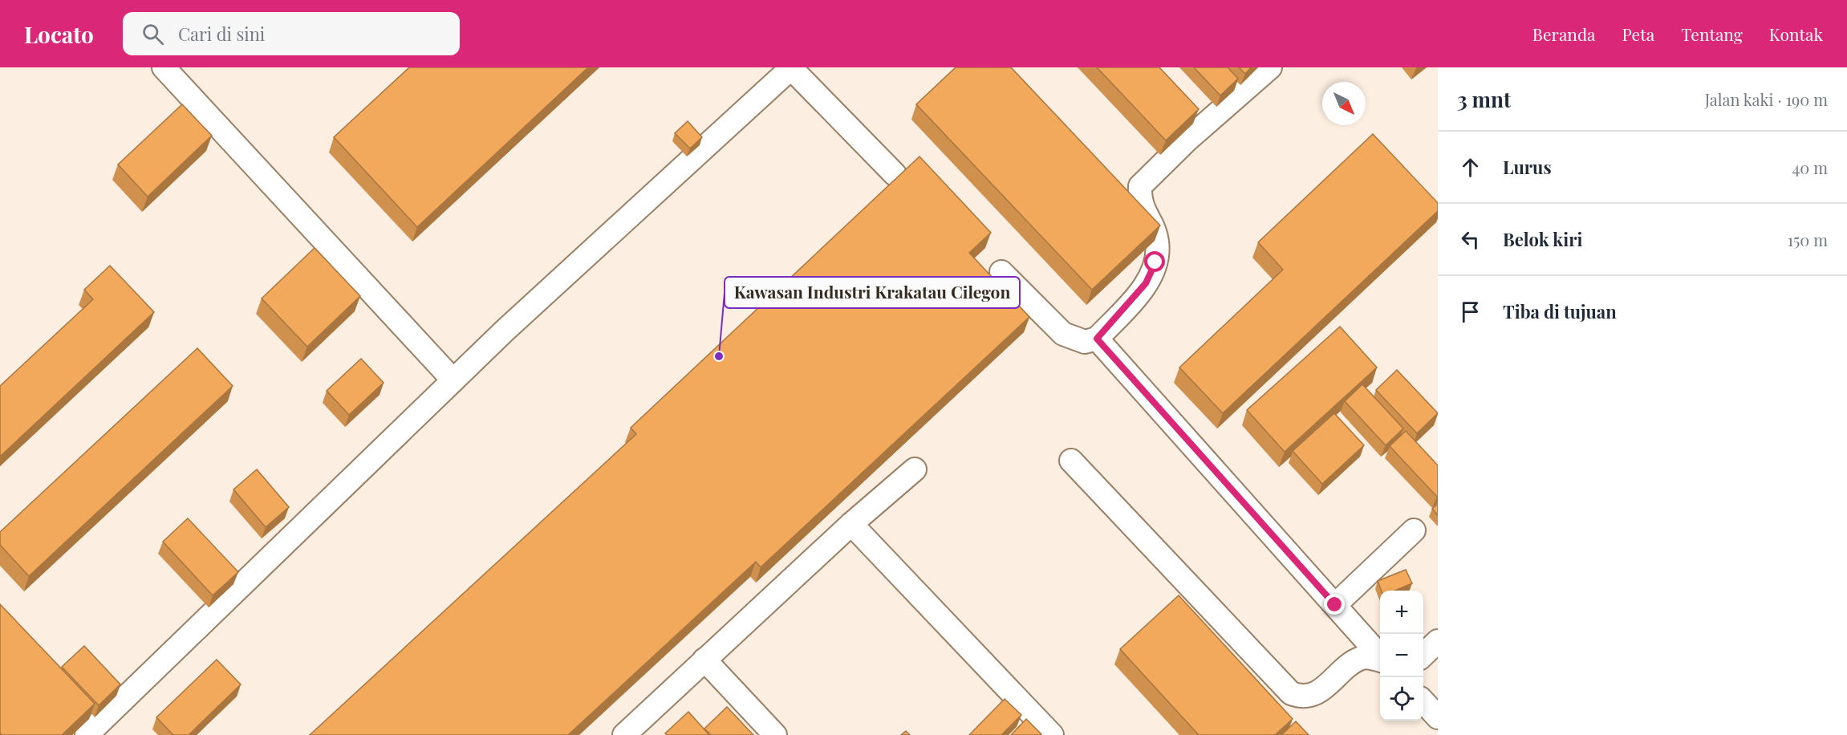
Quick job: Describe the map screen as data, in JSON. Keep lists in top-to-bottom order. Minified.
{"places":["Kawasan Industri Krakatau Cilegon"],"north":"bottom right","page":{"header":"Locato","search":"Cari di sini","nav":["Beranda","Peta","Tentang","Kontak"],"heading":["3 mnt","Jalan kaki · 190 m"],"list":[["Lurus","40 m"],["Belok kiri","150 m"],"Tiba di tujuan"],"map_buttons":["+","−"]}}
